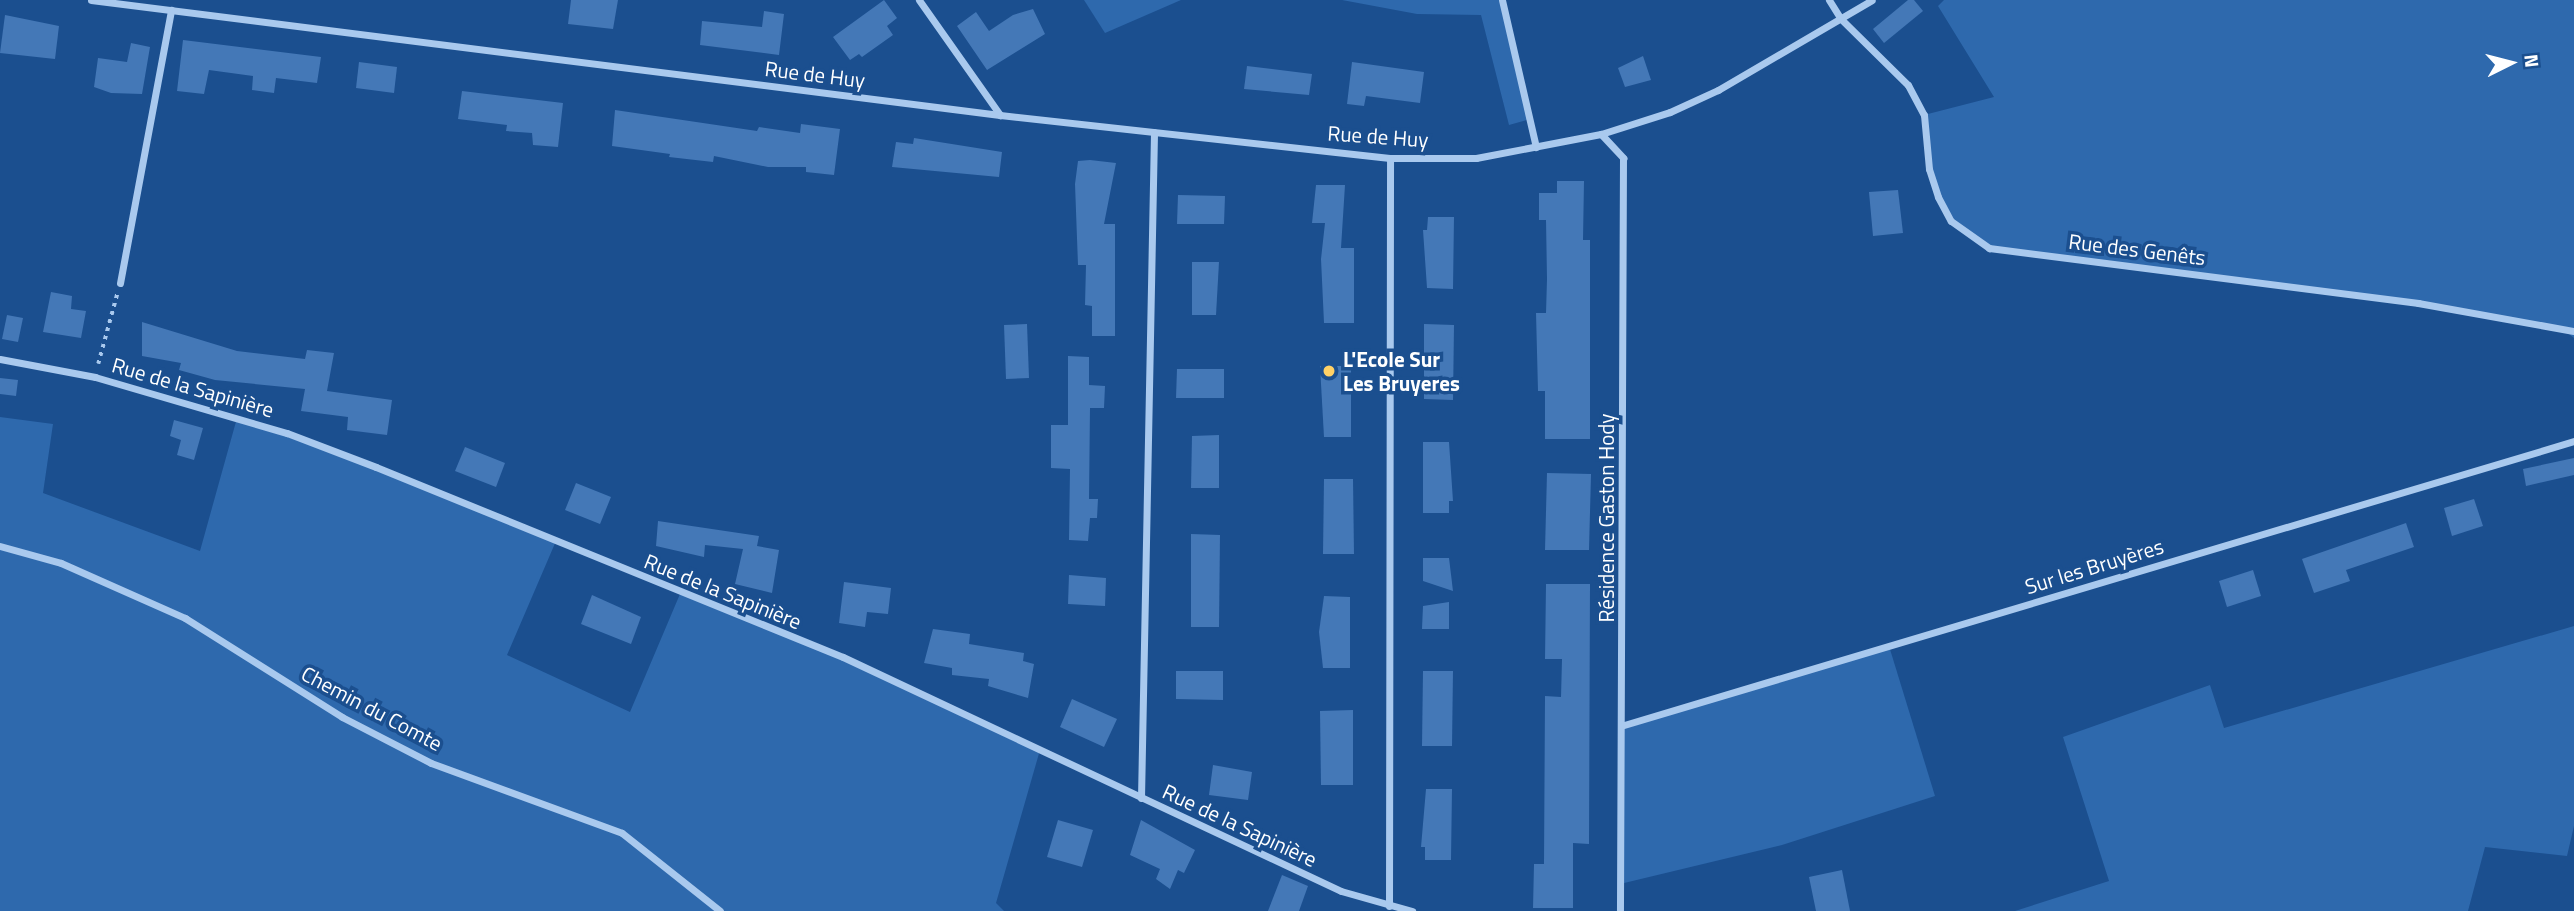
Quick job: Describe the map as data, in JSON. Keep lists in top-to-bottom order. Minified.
{"streets":{"street":["Rue de Huy","Rue des Genêts","Rue de la Sapinière","Résidence Gaston Hody","Sur les Bruyères","Chemin du Comte"]},"crossings":[["Rue de Huy","Rue des Genêts"],["Rue de Huy","Résidence Gaston Hody"],["Résidence Gaston Hody","Sur les Bruyères"]],"places":["L'Ecole Sur Les Bruyeres"],"north":"right"}
